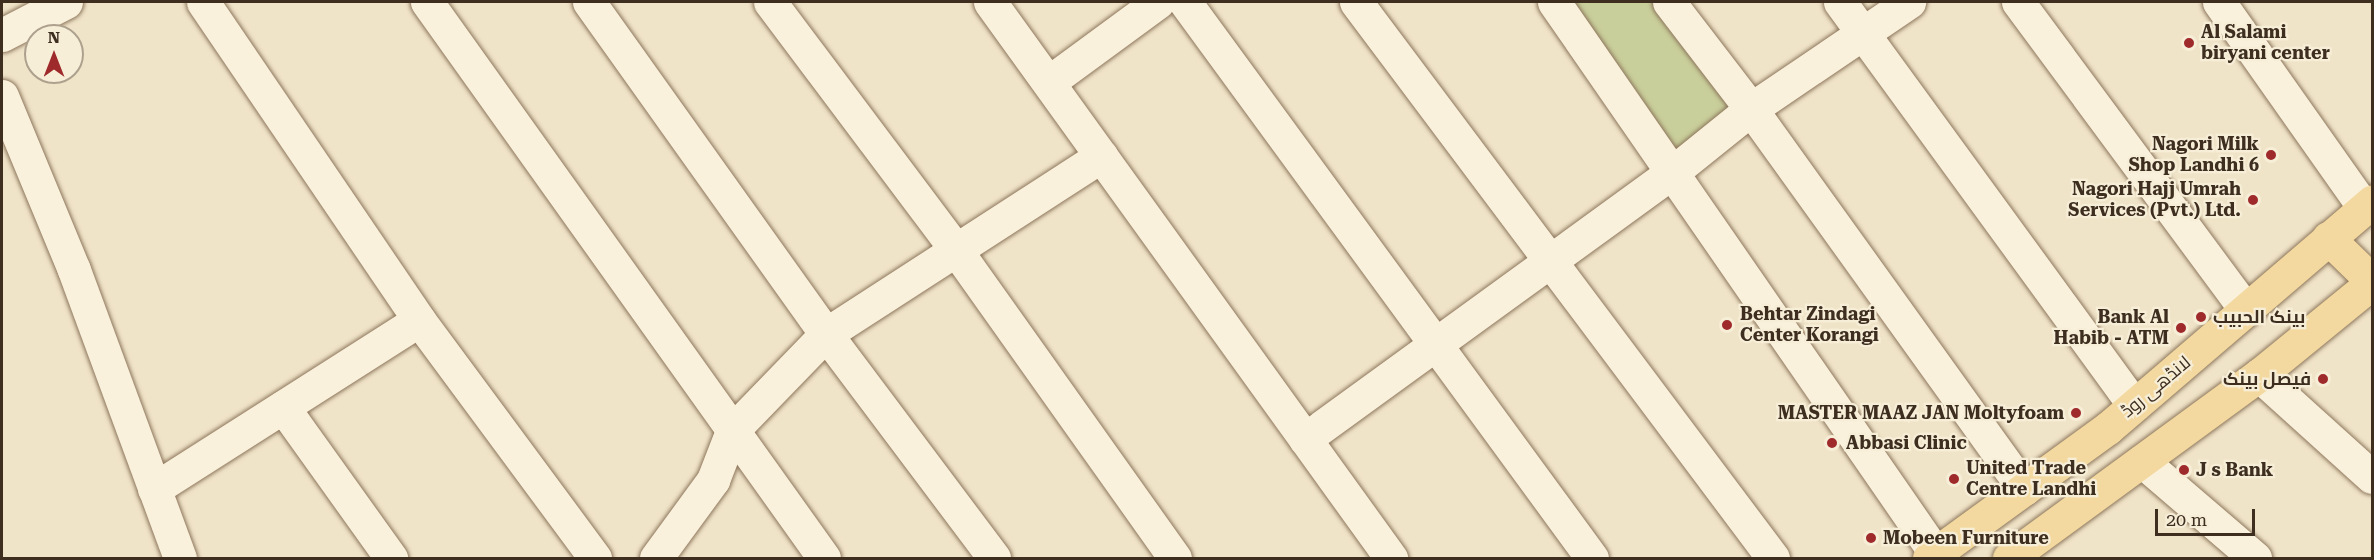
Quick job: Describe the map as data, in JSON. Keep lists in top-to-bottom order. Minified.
{"streets":{"main road":["لانڈھی روڈ"]},"places":["Al Salami biryani center","Nagori Milk Shop Landhi 6","Nagori Hajj Umrah Services (Pvt.) Ltd.","بينک الحبيب","Behtar Zindagi Center Korangi","Bank Al Habib - ATM","فیصل بینک","MASTER MAAZ JAN Moltyfoam","Abbasi Clinic","J s Bank","United Trade Centre Landhi","Mobeen Furniture"],"scale_bar":"20 m","north":"top"}
